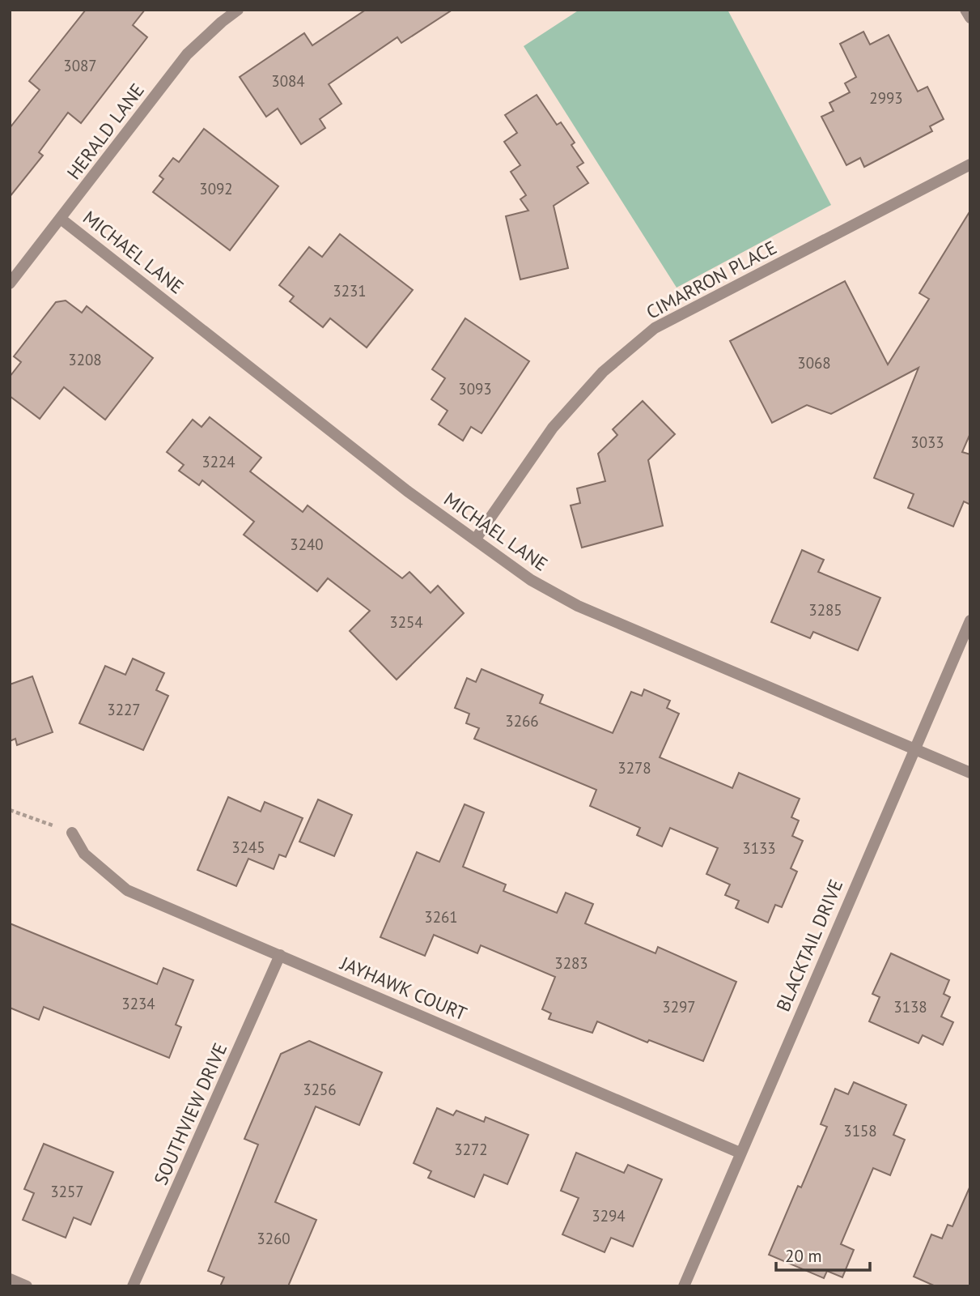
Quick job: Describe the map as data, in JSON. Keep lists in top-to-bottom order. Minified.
{"streets":{"street":["HERALD LANE","MICHAEL LANE","CIMARRON PLACE","BLACKTAIL DRIVE","JAYHAWK COURT","SOUTHVIEW DRIVE"]},"crossings":[["HERALD LANE","MICHAEL LANE"],["MICHAEL LANE","CIMARRON PLACE"],["MICHAEL LANE","BLACKTAIL DRIVE"],["BLACKTAIL DRIVE","JAYHAWK COURT"],["JAYHAWK COURT","SOUTHVIEW DRIVE"]],"house_numbers":["3087","3084","2993","3092","3231","3208","3068","3093","3033","3224","3240","3285","3254","3227","3266","3278","3245","3133","3261","3283","3234","3297","3138","3256","3158","3272","3257","3294","3260"],"scale_bar":"20 m"}
